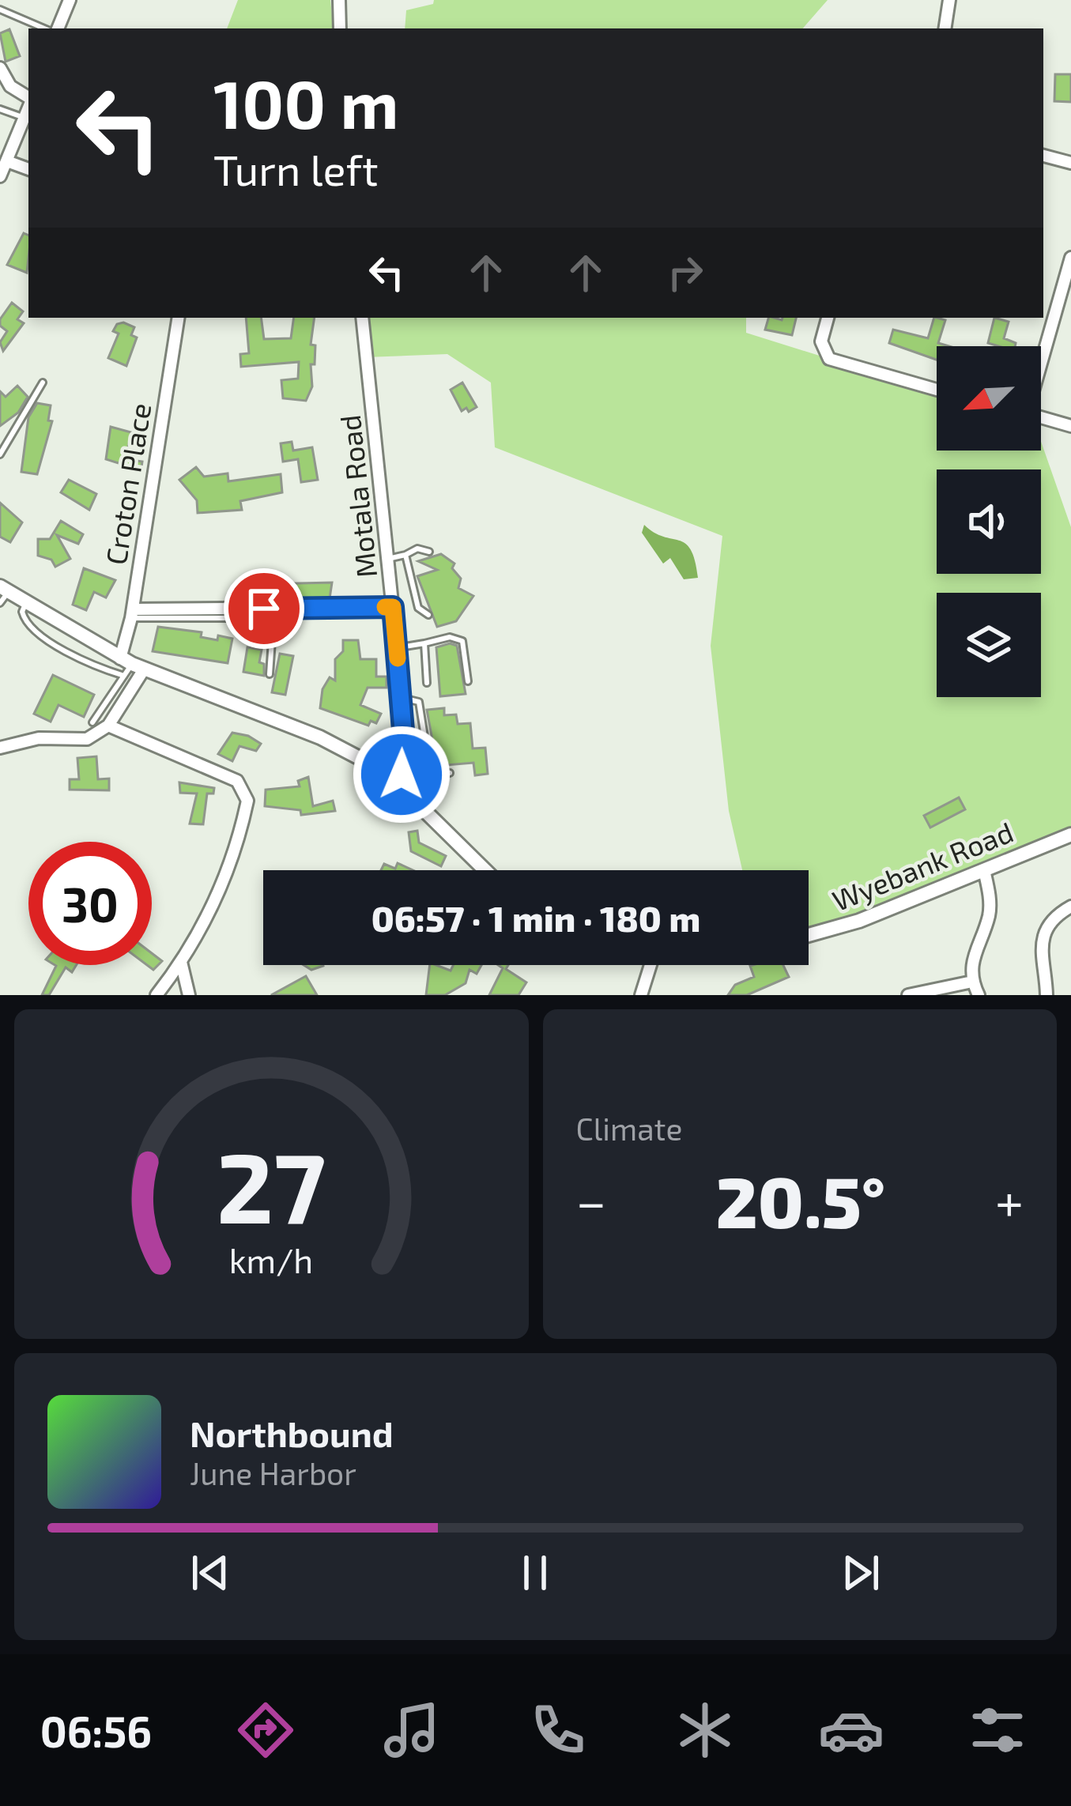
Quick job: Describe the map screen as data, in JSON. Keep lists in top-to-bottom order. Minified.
{"streets":{"street":["Croton Place","Motala Road","Wyebank Road"]},"north":"bottom left","page":{"turn":["100 m","Turn left"],"limit":"30","trip":"06:57 · 1 min · 180 m","tile":"Climate","heat":["−","20.5°","+"],"song":["Northbound","June Harbor"],"tabs":"06:56","gauge":["27","km/h"]}}
